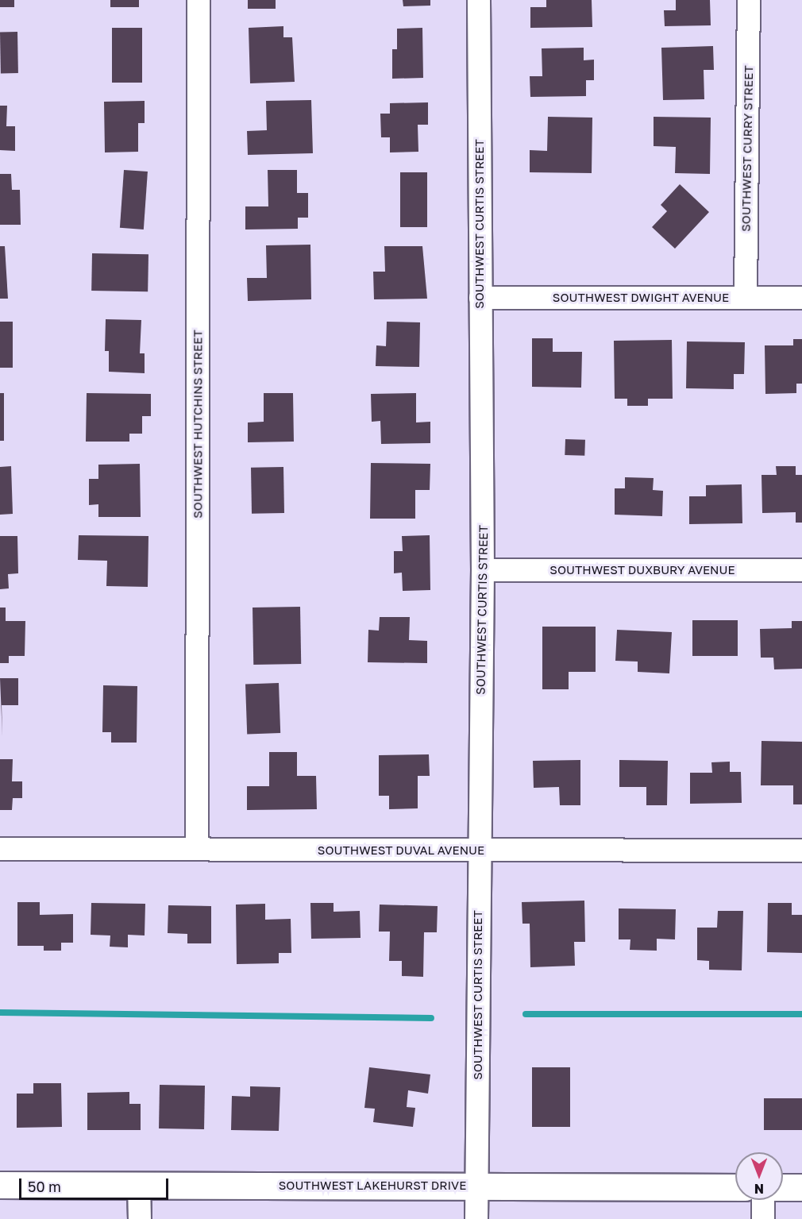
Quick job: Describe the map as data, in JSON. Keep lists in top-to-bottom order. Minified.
{"streets":{"street":["SOUTHWEST CURRY STREET","SOUTHWEST CURTIS STREET","SOUTHWEST DWIGHT AVENUE","SOUTHWEST HUTCHINS STREET","SOUTHWEST DUXBURY AVENUE","SOUTHWEST DUVAL AVENUE","SOUTHWEST LAKEHURST DRIVE"]},"crossings":[["SOUTHWEST CURRY STREET","SOUTHWEST DWIGHT AVENUE"],["SOUTHWEST CURTIS STREET","SOUTHWEST DWIGHT AVENUE"],["SOUTHWEST CURTIS STREET","SOUTHWEST DUXBURY AVENUE"],["SOUTHWEST CURTIS STREET","SOUTHWEST DUVAL AVENUE"],["SOUTHWEST CURTIS STREET","SOUTHWEST LAKEHURST DRIVE"],["SOUTHWEST HUTCHINS STREET","SOUTHWEST DUVAL AVENUE"]],"scale_bar":"50 m","north":"bottom"}
